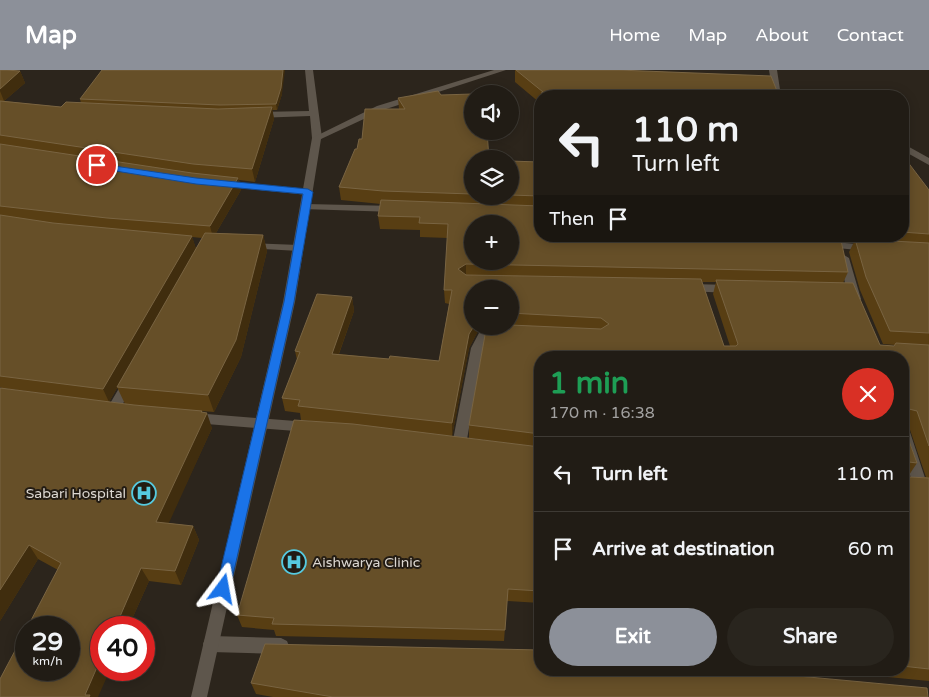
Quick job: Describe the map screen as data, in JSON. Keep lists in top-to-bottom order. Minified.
{"places":{"hospital":["Sabari Hospital","Aishwarya Clinic"]},"page":{"header":"Map","nav":["Home","Map","About","Contact"],"map_buttons":["+","−"],"turn":["110 m","Turn left"],"then":"Then","heading":["1 min","170 m · 16:38"],"list":[{"name":"Turn left","value":"110 m"},{"name":"Arrive at destination","value":"60 m"}],"buttons":["Exit","Share"],"speed":"29 km/h","limit":"40"}}
